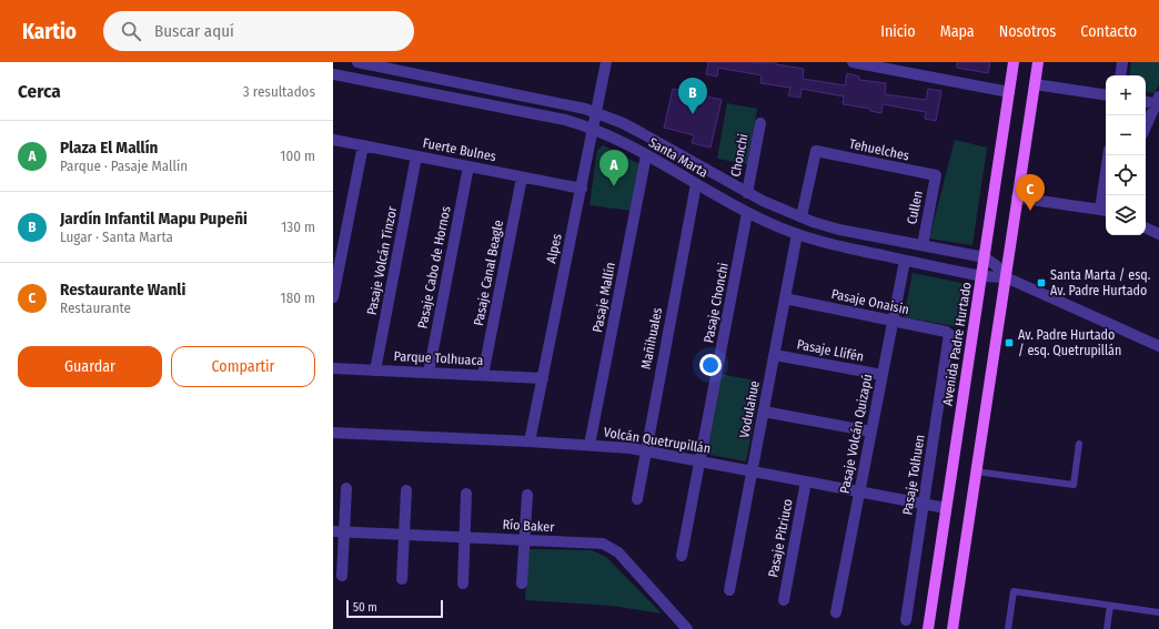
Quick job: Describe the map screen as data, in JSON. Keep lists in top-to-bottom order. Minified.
{"streets":{"main road":["Avenida Padre Hurtado"],"street":["Fuerte Bulnes","Tehuelches","Chonchi","Santa Marta","Cullen","Alpes","Pasaje Volcán Tinzor","Pasaje Cabo de Hornos","Pasaje Canal Beagle","Pasaje Mallín","Pasaje Onaisin","Pasaje Chonchi","Mañihuales","Pasaje Llifén","Parque Tolhuaca","Vodulahue","Pasaje Volcán Quizapú","Volcán Quetrupillán","Pasaje Tolhuen","Río Baker","Pasaje Pitriuco"]},"crossings":[["Fuerte Bulnes","Alpes"],["Fuerte Bulnes","Pasaje Volcán Tinzor"],["Fuerte Bulnes","Pasaje Cabo de Hornos"],["Fuerte Bulnes","Pasaje Canal Beagle"],["Tehuelches","Santa Marta"],["Tehuelches","Cullen"],["Chonchi","Santa Marta"],["Santa Marta","Cullen"],["Santa Marta","Alpes"],["Santa Marta","Pasaje Mallín"],["Santa Marta","Pasaje Chonchi"],["Santa Marta","Mañihuales"],["Santa Marta","Avenida Padre Hurtado"],["Santa Marta","Vodulahue"],["Santa Marta","Pasaje Volcán Quizapú"],["Alpes","Parque Tolhuaca"],["Alpes","Volcán Quetrupillán"],["Pasaje Volcán Tinzor","Parque Tolhuaca"],["Pasaje Cabo de Hornos","Parque Tolhuaca"],["Pasaje Canal Beagle","Parque Tolhuaca"],["Pasaje Mallín","Volcán Quetrupillán"],["Pasaje Onaisin","Vodulahue"],["Pasaje Onaisin","Pasaje Volcán Quizapú"],["Pasaje Onaisin","Pasaje Tolhuen"],["Pasaje Chonchi","Volcán Quetrupillán"],["Mañihuales","Volcán Quetrupillán"],["Avenida Padre Hurtado","Volcán Quetrupillán"],["Pasaje Llifén","Vodulahue"],["Pasaje Llifén","Pasaje Volcán Quizapú"],["Vodulahue","Volcán Quetrupillán"],["Pasaje Volcán Quizapú","Volcán Quetrupillán"],["Volcán Quetrupillán","Pasaje Tolhuen"],["Volcán Quetrupillán","Pasaje Pitriuco"]],"places":{"transit":["Santa Marta / esq. Av. Padre Hurtado","Av. Padre Hurtado / esq. Quetrupillán"]},"scale_bar":"50 m","page":{"header":"Kartio","search":"Buscar aquí","nav":["Inicio","Mapa","Nosotros","Contacto"],"heading":["Cerca","3 resultados"],"map_buttons":["+","−"],"pins":["B","A","C"],"list":[{"mark":"A","name":"Plaza El Mallín","note":"Parque · Pasaje Mallín","value":"100 m"},{"mark":"B","name":"Jardín Infantil Mapu Pupeñi","note":"Lugar · Santa Marta","value":"130 m"},{"mark":"C","name":"Restaurante Wanli","note":"Restaurante","value":"180 m"}],"buttons":["Guardar","Compartir"],"scale":"50 m"}}
